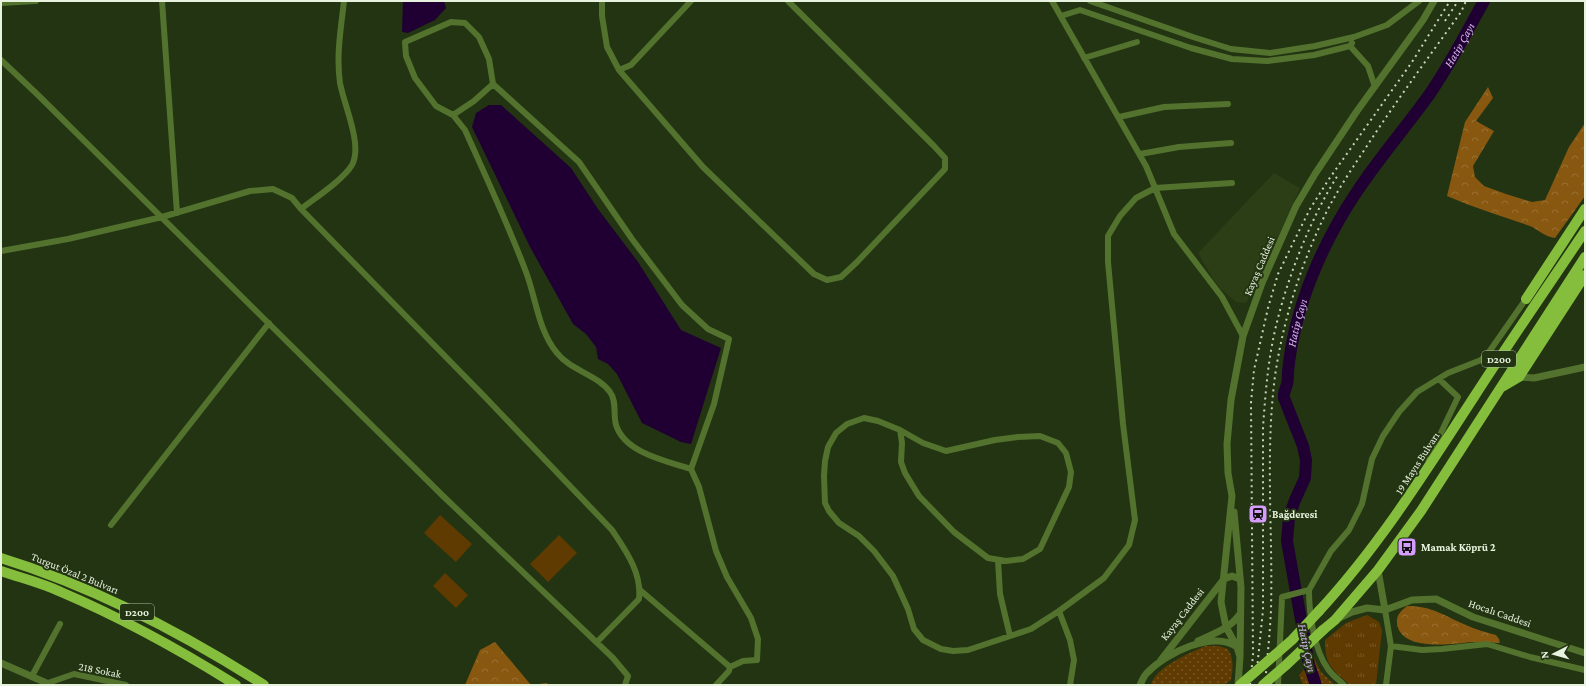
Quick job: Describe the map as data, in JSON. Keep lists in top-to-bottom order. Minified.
{"streets":{"highway":["D200","19 Mayıs Bulvarı","Turgut Özal 2 Bulvarı"],"street":["Kayaş Caddesi","Hocalı Caddesi","218 Sokak"]},"crossings":[["Kayaş Caddesi","19 Mayıs Bulvarı"]],"water":["Hatip Çayı"],"places":{"station":["Bağderesi"],"bus stop":["Mamak Köprü 2"]},"north":"left"}
